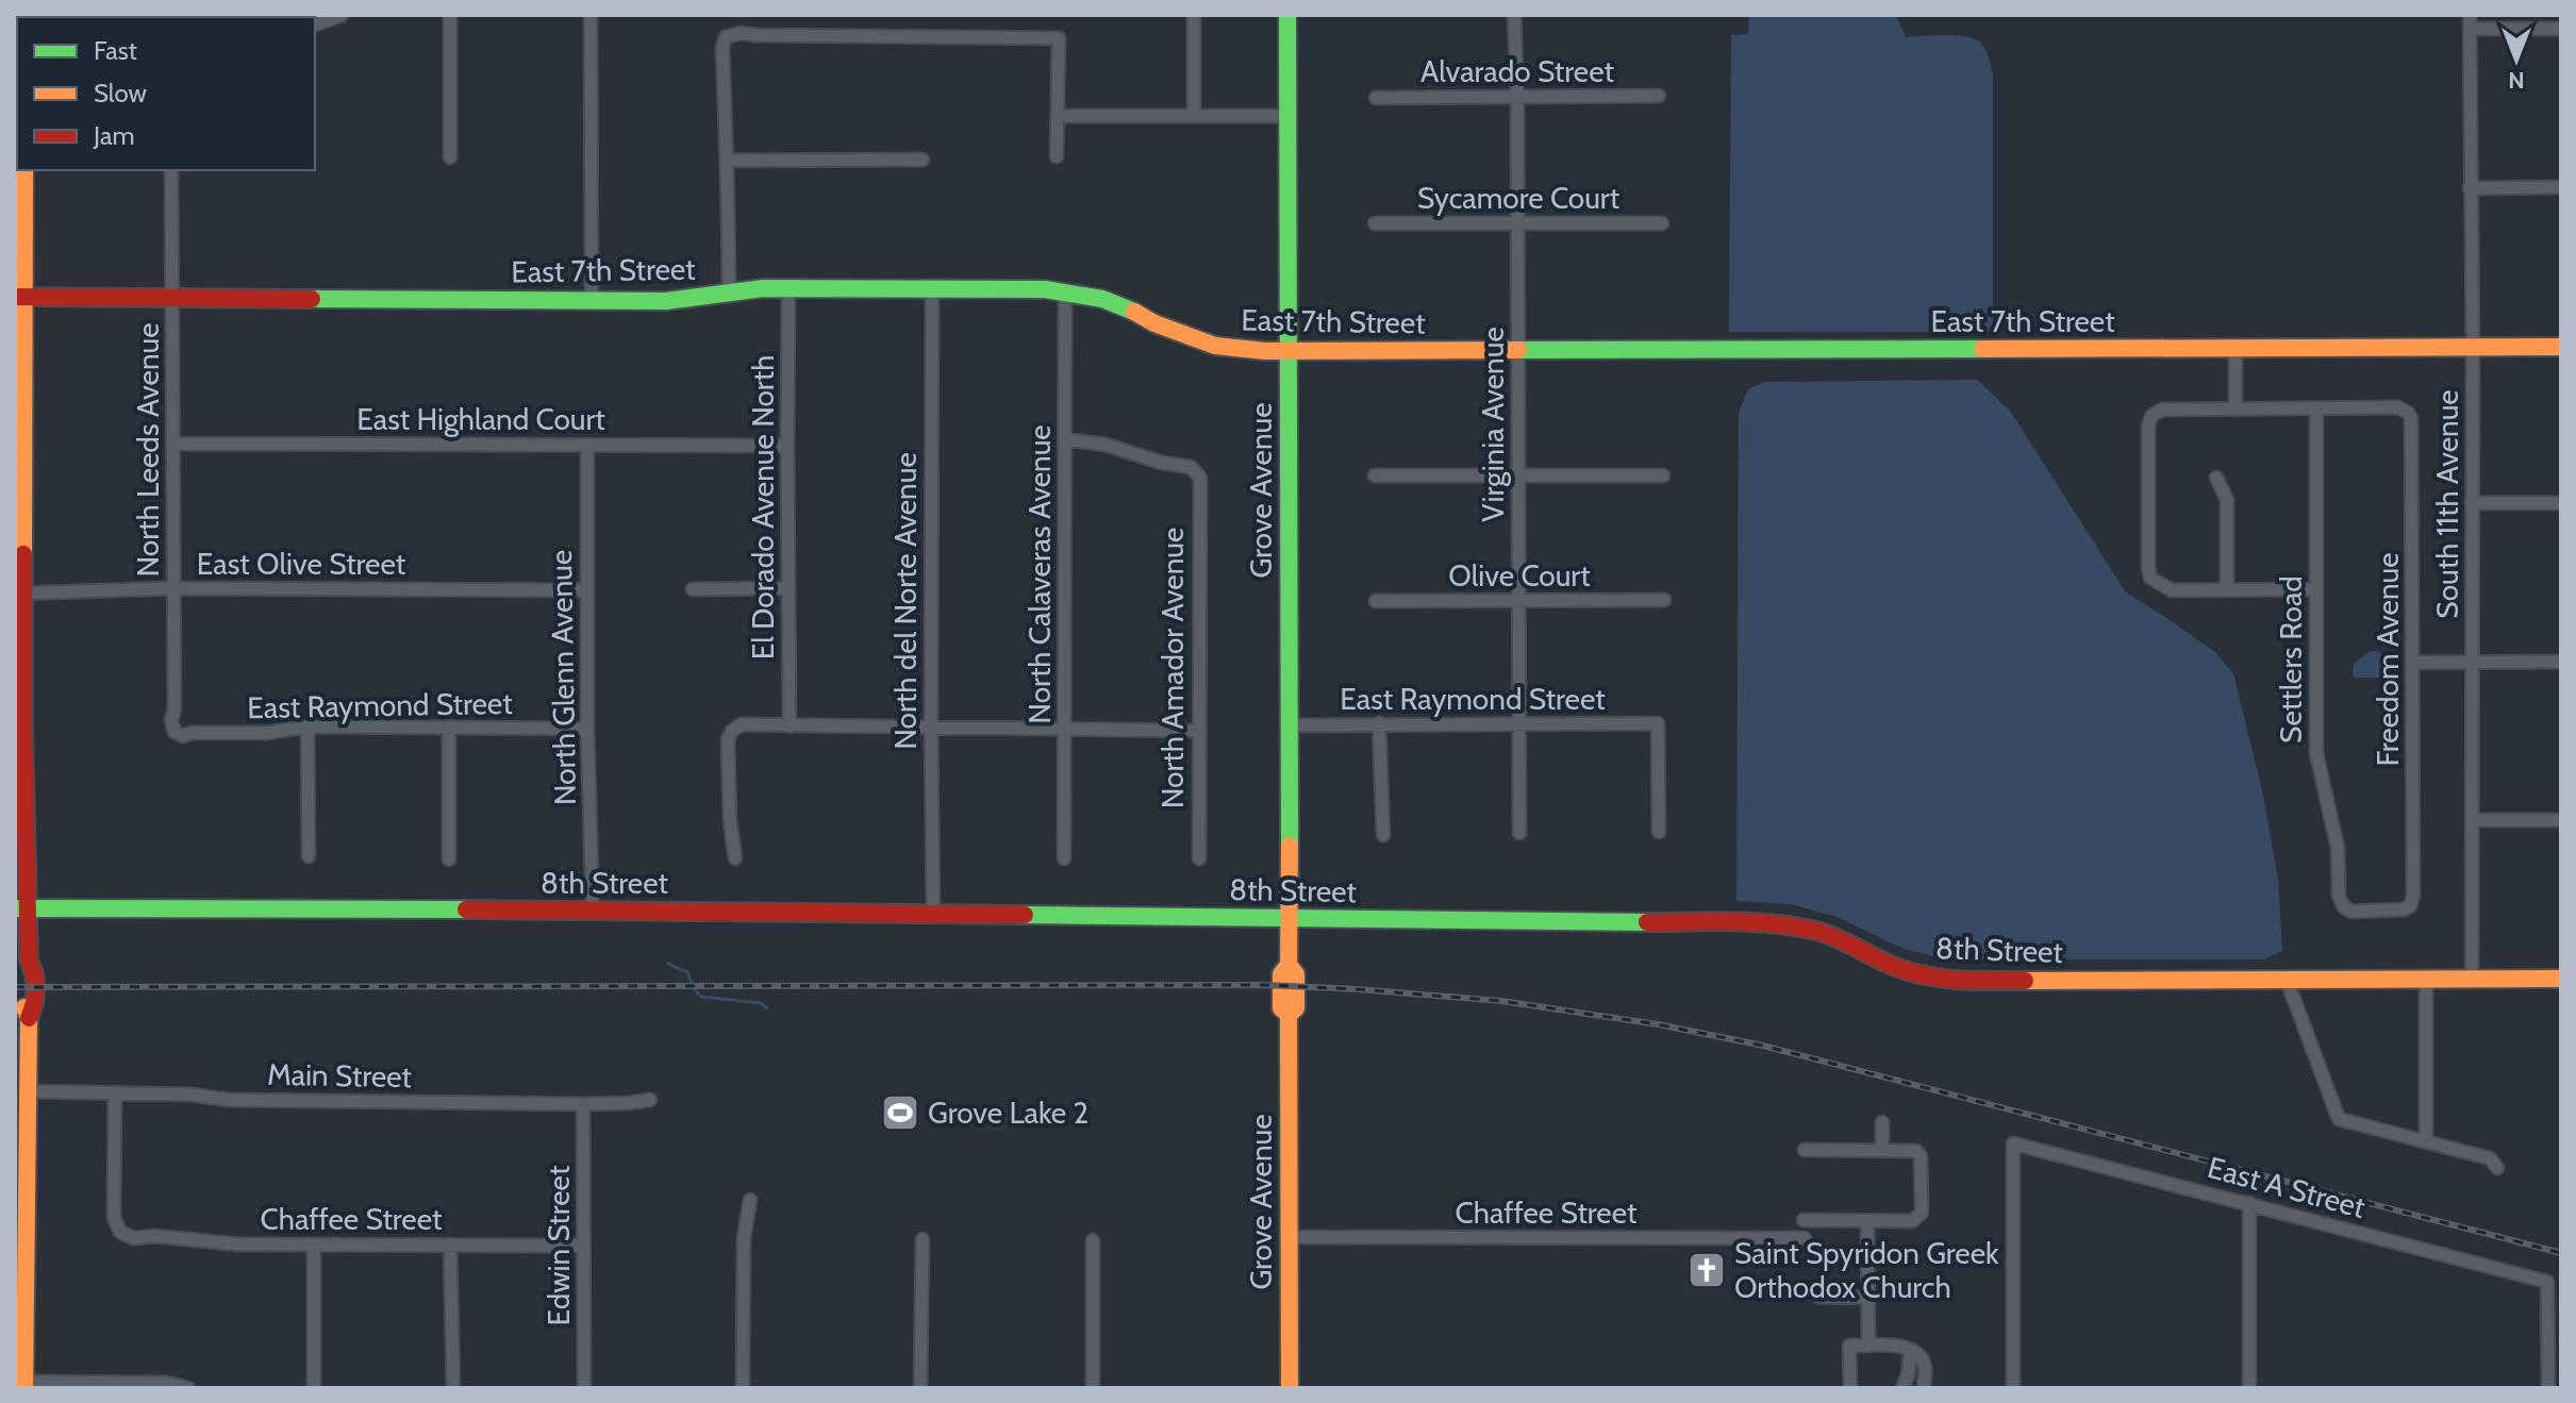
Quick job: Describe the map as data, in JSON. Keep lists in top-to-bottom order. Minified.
{"streets":{"street":["Alvarado Street","Sycamore Court","East 7th Street","East Highland Court","Virginia Avenue","North Leeds Avenue","Grove Avenue","South 11th Avenue","El Dorado Avenue North","East Olive Street","North Calaveras Avenue","Olive Court","North del Norte Avenue","Settlers Road","Freedom Avenue","North Amador Avenue","North Glenn Avenue","East Raymond Street","8th Street","Main Street","East A Street","Chaffee Street","Edwin Street"]},"crossings":[["Alvarado Street","Virginia Avenue"],["Sycamore Court","Virginia Avenue"],["East 7th Street","Virginia Avenue"],["East 7th Street","North Leeds Avenue"],["East 7th Street","Grove Avenue"],["East 7th Street","South 11th Avenue"],["East 7th Street","El Dorado Avenue North"],["East 7th Street","North Calaveras Avenue"],["East 7th Street","North del Norte Avenue"],["East Highland Court","North Leeds Avenue"],["East Highland Court","El Dorado Avenue North"],["East Highland Court","North Glenn Avenue"],["Virginia Avenue","Olive Court"],["Virginia Avenue","East Raymond Street"],["North Leeds Avenue","East Olive Street"],["North Leeds Avenue","East Raymond Street"],["Grove Avenue","East Raymond Street"],["Grove Avenue","8th Street"],["Grove Avenue","Chaffee Street"],["South 11th Avenue","8th Street"],["East Olive Street","North Glenn Avenue"],["North Calaveras Avenue","North Amador Avenue"],["North del Norte Avenue","8th Street"],["Settlers Road","Freedom Avenue"],["North Glenn Avenue","East Raymond Street"],["North Glenn Avenue","8th Street"],["Main Street","Chaffee Street"],["Main Street","Edwin Street"],["Chaffee Street","Edwin Street"]],"places":{"sports":["Grove Lake 2"],"church":["Saint Spyridon Greek Orthodox Church"]},"legend":["Fast","Slow","Jam"],"north":"bottom"}
